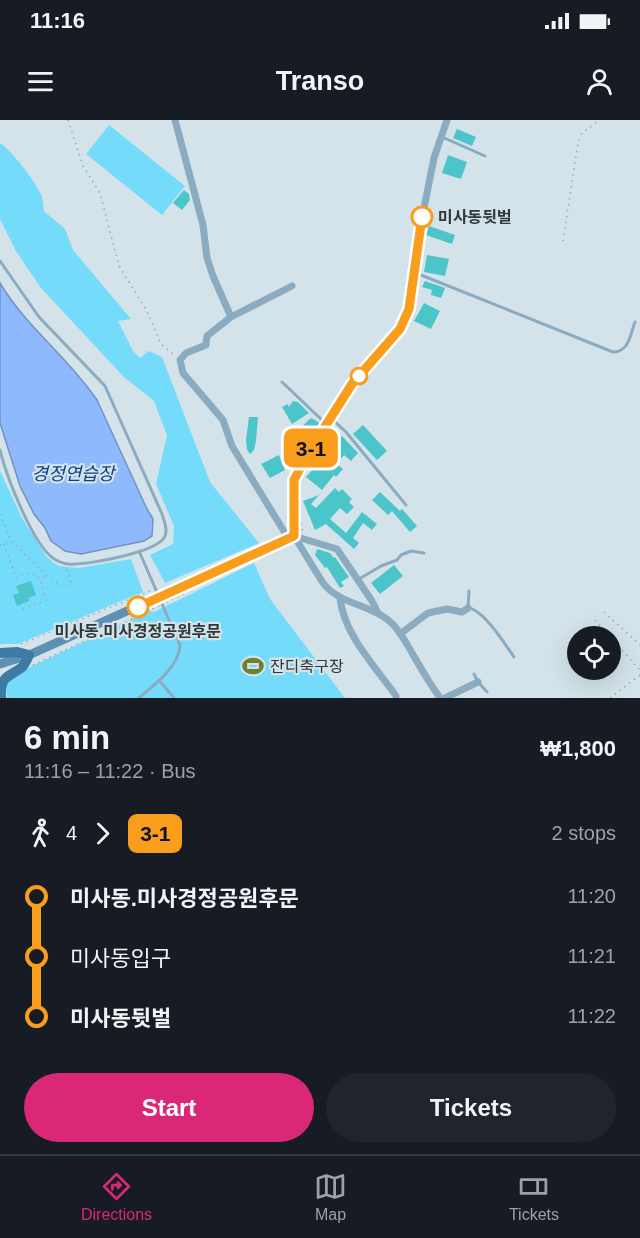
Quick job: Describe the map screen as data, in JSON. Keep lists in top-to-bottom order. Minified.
{"water":["경정연습장"],"places":{"other":["미사동뒷벌","미사동.미사경정공원후문"],"sports":["잔디축구장"]},"lines":["bus line 3-1"],"page":{"status":"11:16","header":"Transo","on_map":"3-1","heading":["6 min","11:16 – 11:22 · Bus","₩1,800"],"legs":["4","3-1","2 stops"],"list":[{"name":"미사동.미사경정공원후문","value":"11:20"},{"name":"미사동입구","value":"11:21"},{"name":"미사동뒷벌","value":"11:22"}],"buttons":["Start","Tickets"],"tabs":["Directions","Map","Tickets"]}}
